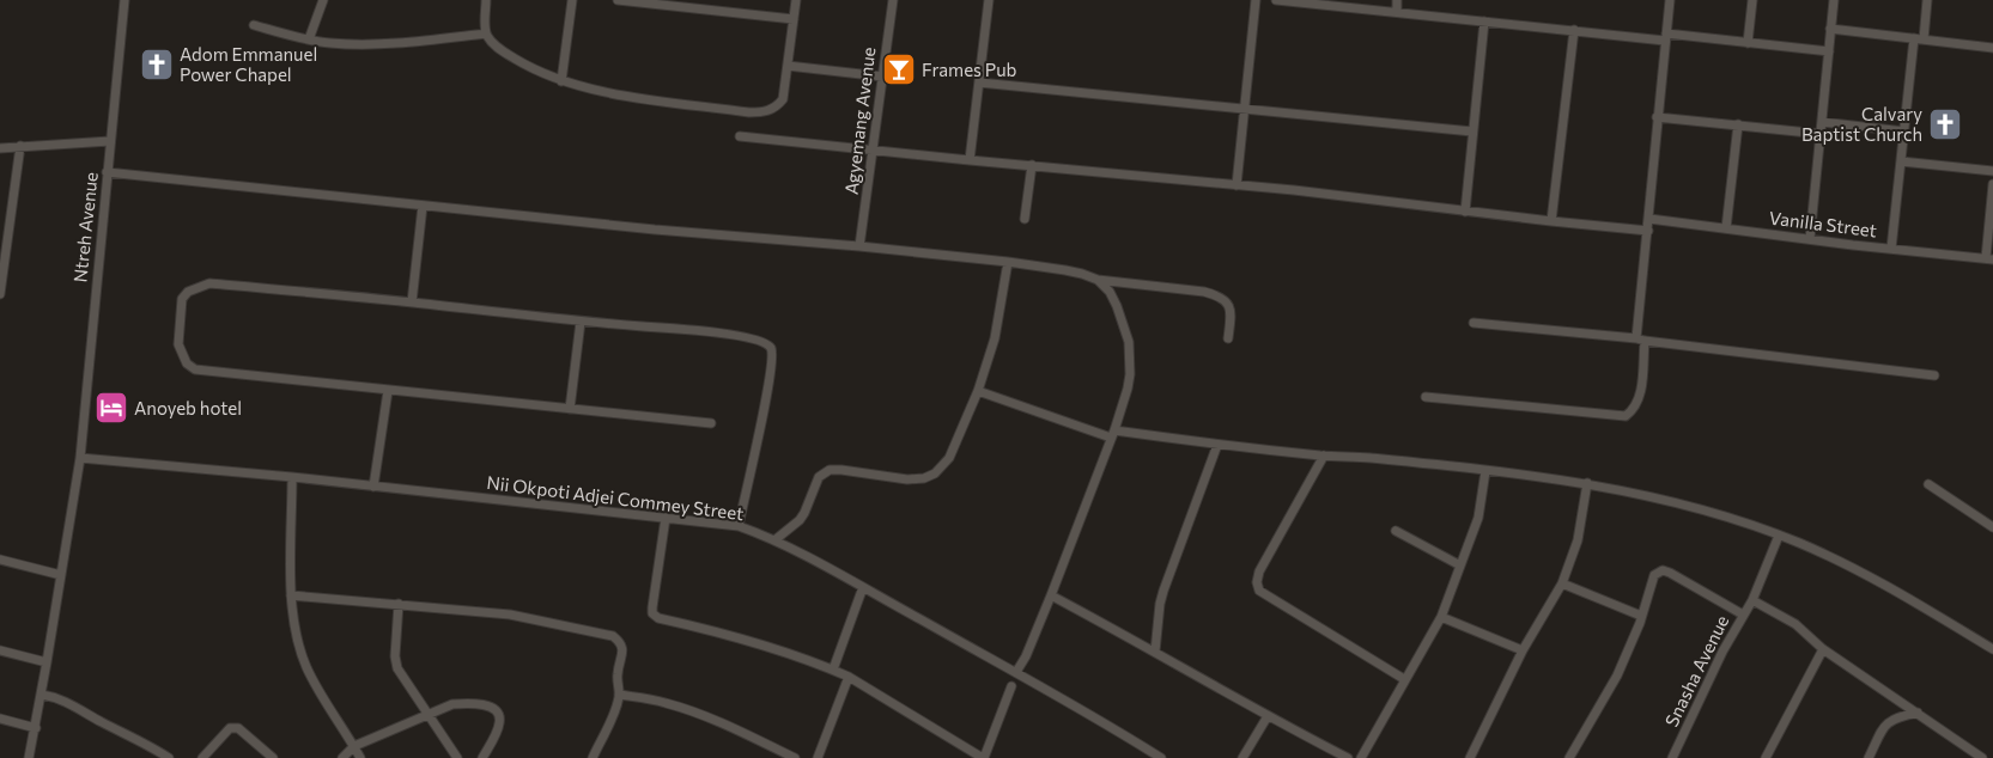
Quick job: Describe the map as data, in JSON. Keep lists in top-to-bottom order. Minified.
{"streets":{"street":["Agyemang Avenue","Vanilla Street","Ntreh Avenue","Nii Okpoti Adjei Commey Street","Snasha Avenue"]},"crossings":[["Ntreh Avenue","Nii Okpoti Adjei Commey Street"]],"places":{"church":["Adom Emmanuel Power Chapel","Calvary Baptist Church"],"bar":["Frames Pub"],"hotel":["Anoyeb hotel"]}}
